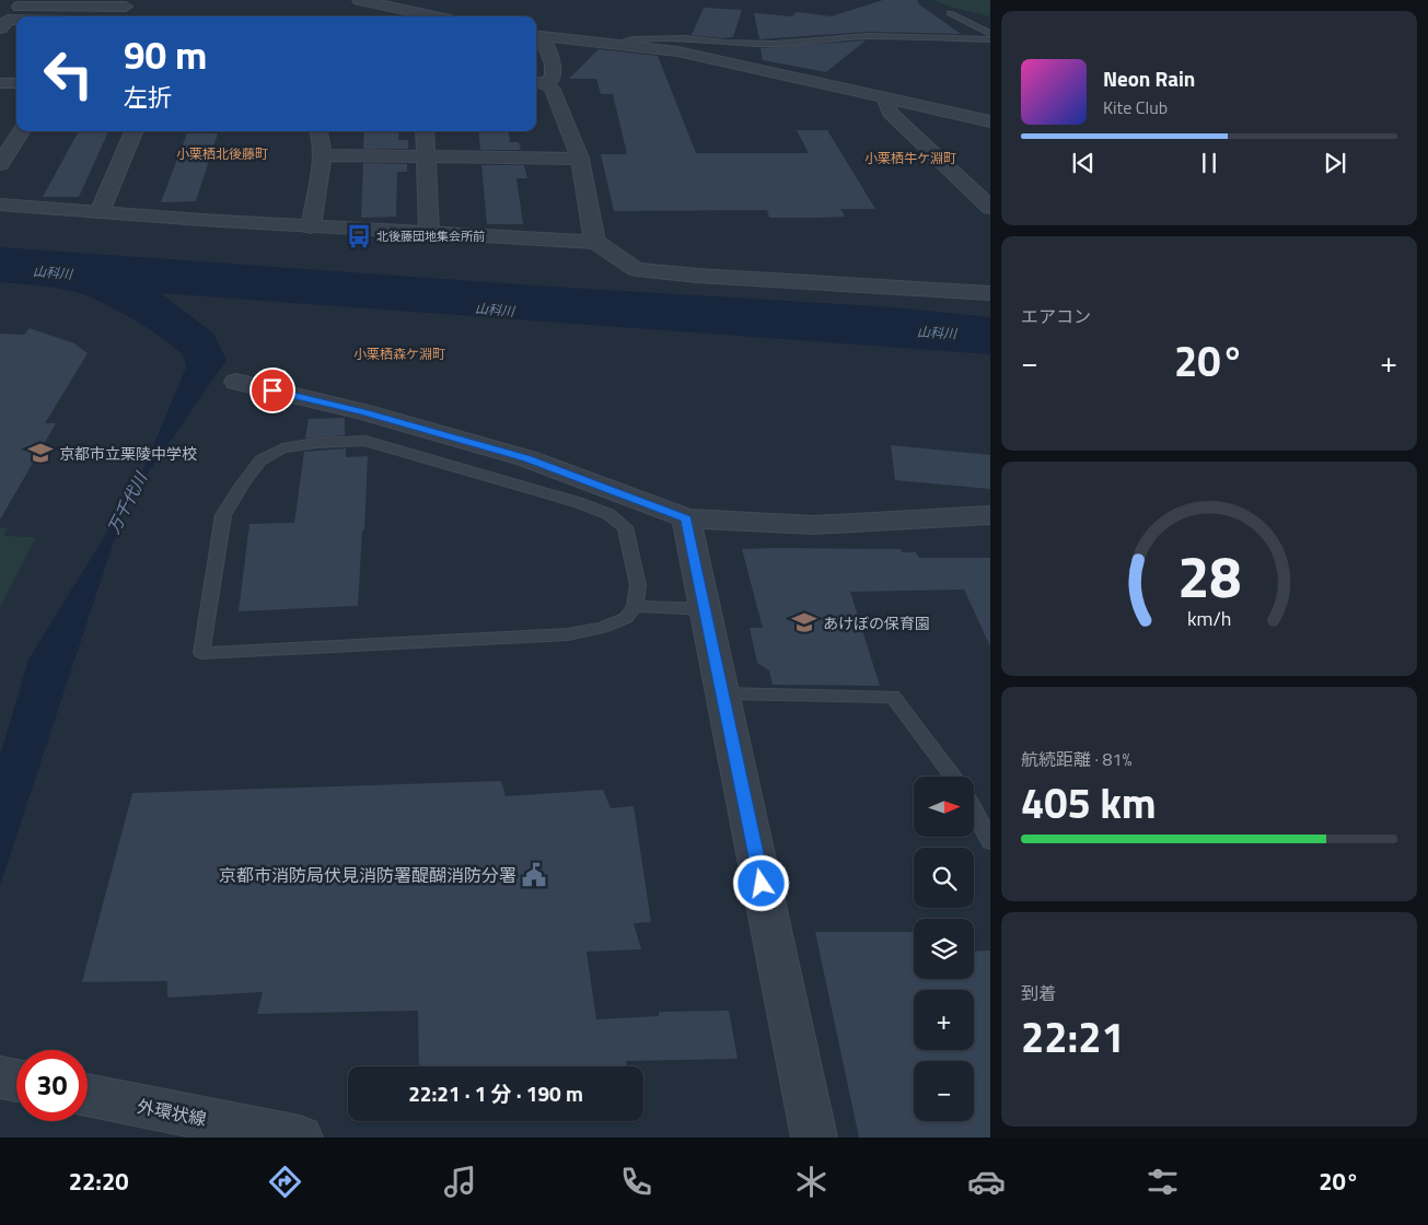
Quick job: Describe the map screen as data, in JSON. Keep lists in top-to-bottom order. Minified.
{"streets":{"street":["外環状線"]},"districts":["小栗栖北後藤町","小栗栖牛ケ淵町","小栗栖森ケ淵町"],"water":["山科川","万千代川"],"places":{"bus stop":["北後藤団地集会所前"],"school or university":["京都市立栗陵中学校","あけぼの保育園"],"public building":["京都市消防局伏見消防署醍醐消防分署"]},"north":"right","page":{"turn":["90 m","左折"],"song":["Neon Rain","Kite Club"],"tile":["エアコン",["航続距離 · 81%","405 km"],["到着","22:21"]],"heat":["−","20°","+"],"map_buttons":["+","−"],"limit":"30","trip":"22:21 · 1 分 · 190 m","tabs":["22:20","20°"],"gauge":["28","km/h"]}}
